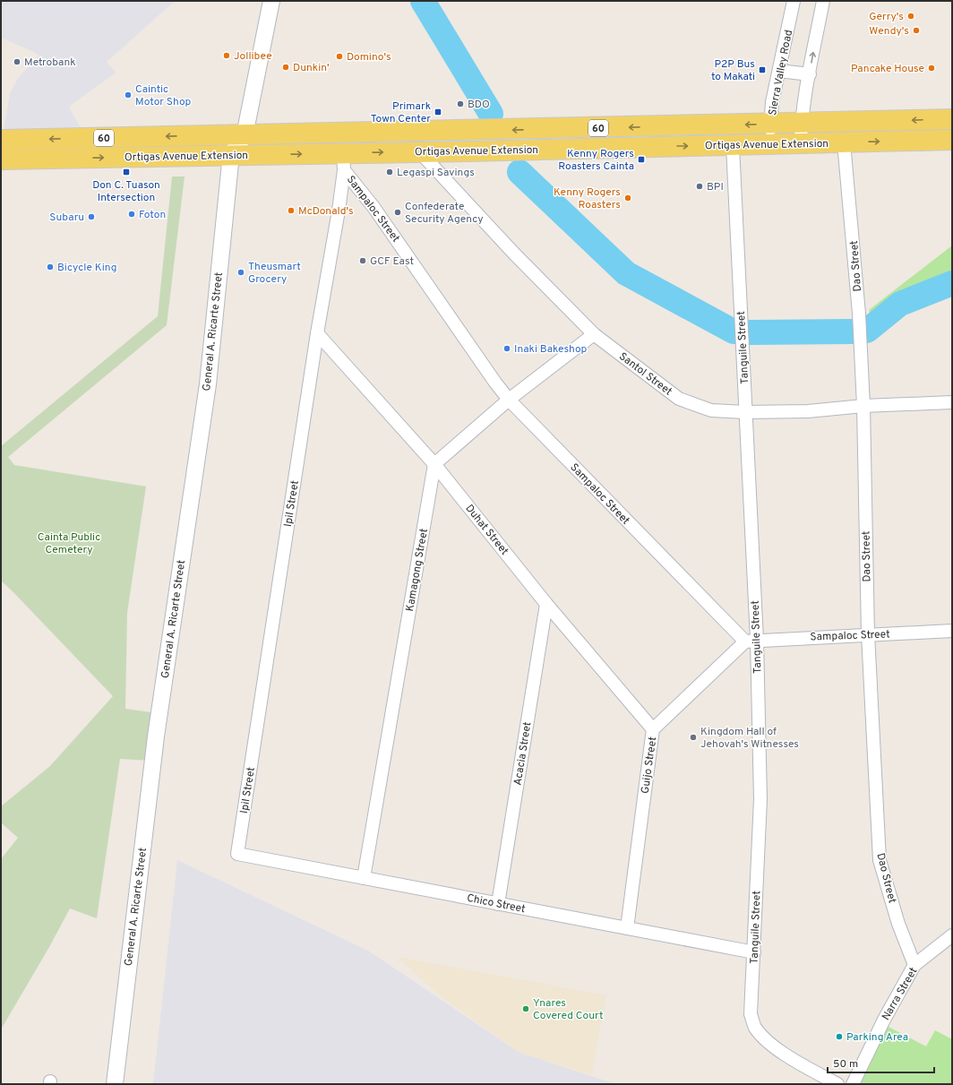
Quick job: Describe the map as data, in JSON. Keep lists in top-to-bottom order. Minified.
{"streets":{"main road":["60","Ortigas Avenue Extension"],"street":["Sierra Valley Road","Sampaloc Street","Dao Street","General A. Ricarte Street","Tanguile Street","Santol Street","Ipil Street","Duhat Street","Kamagong Street","Acacia Street","Guijo Street","Chico Street","Narra Street"]},"crossings":[["Sierra Valley Road","Ortigas Avenue Extension"],["Ortigas Avenue Extension","Sampaloc Street"],["Ortigas Avenue Extension","Dao Street"],["Ortigas Avenue Extension","General A. Ricarte Street"],["Ortigas Avenue Extension","Tanguile Street"],["Ortigas Avenue Extension","Santol Street"],["Ortigas Avenue Extension","Ipil Street"],["Sampaloc Street","Dao Street"],["Sampaloc Street","Tanguile Street"],["Sampaloc Street","Ipil Street"],["Sampaloc Street","Guijo Street"],["Dao Street","Santol Street"],["Dao Street","Narra Street"],["Tanguile Street","Santol Street"],["Tanguile Street","Guijo Street"],["Tanguile Street","Chico Street"],["Ipil Street","Duhat Street"],["Ipil Street","Chico Street"],["Duhat Street","Kamagong Street"],["Duhat Street","Acacia Street"],["Duhat Street","Guijo Street"],["Kamagong Street","Chico Street"],["Acacia Street","Chico Street"],["Guijo Street","Chico Street"]],"parks":["Cainta Public Cemetery"],"places":{"other":["Gerry's","Wendy's","Jollibee","Domino's","Metrobank","Dunkin'","Pancake House","Caintic Motor Shop","BDO","Legaspi Savings","BPI","Kenny Rogers Roasters","McDonald's","Confederate Security Agency","Foton","Subaru","GCF East","Bicycle King","Theusmart Grocery","Inaki Bakeshop","Kingdom Hall of Jehovah's Witnesses","Ynares Covered Court","Parking Area"],"transit":["P2P Bus to Makati","Primark Town Center","Kenny Rogers Roasters Cainta","Don C. Tuason Intersection"]},"scale_bar":"50 m"}
